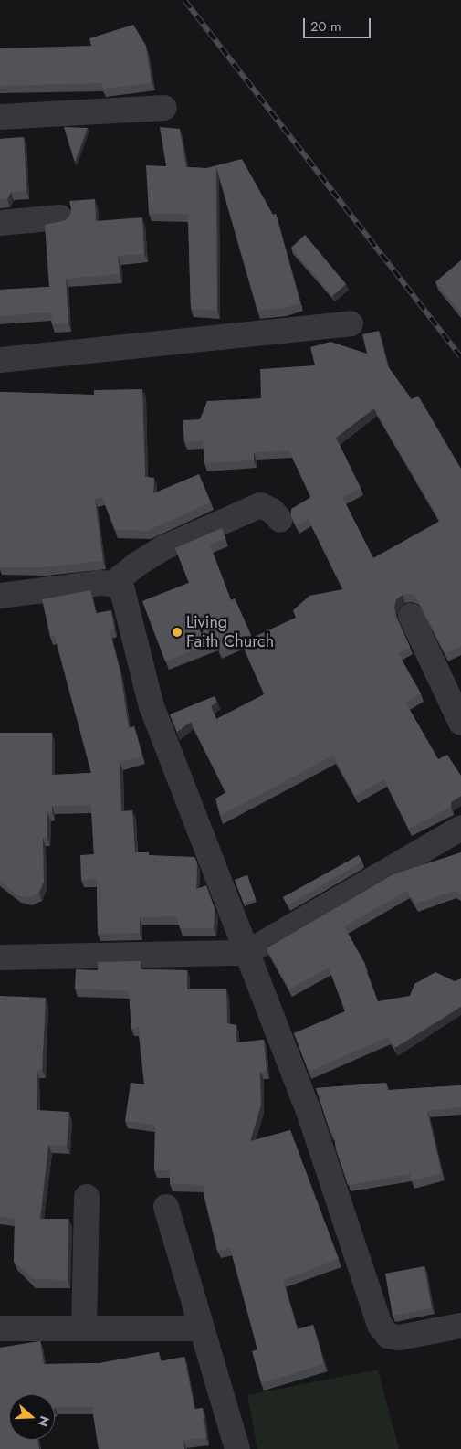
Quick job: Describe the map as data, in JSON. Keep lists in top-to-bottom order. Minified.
{"places":["Living Faith Church"],"scale_bar":"20 m","north":"right"}
